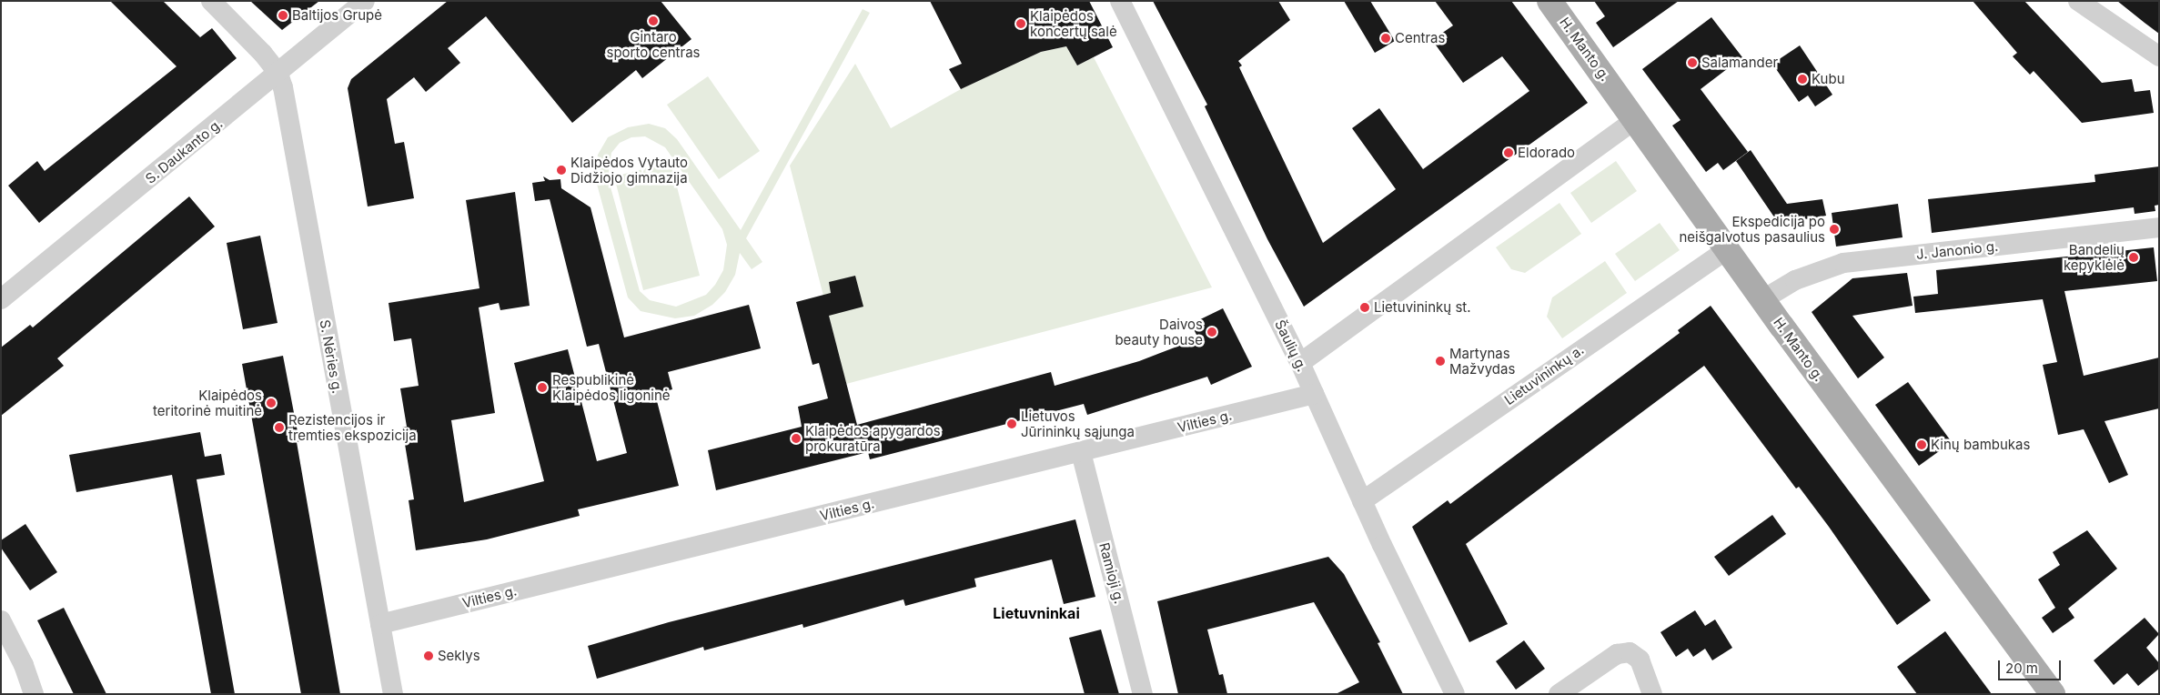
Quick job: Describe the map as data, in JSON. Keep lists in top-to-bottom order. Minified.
{"streets":{"main road":["H. Manto g."],"street":["S. Daukanto g.","J. Janonio g.","Šaulių g.","S. Nėries g.","Lietuvininkų a.","Vilties g.","Ramioji g."]},"crossings":[["H. Manto g.","J. Janonio g."],["H. Manto g.","Lietuvininkų a."],["S. Daukanto g.","S. Nėries g."],["Šaulių g.","Lietuvininkų a."],["Šaulių g.","Vilties g."],["S. Nėries g.","Vilties g."],["Vilties g.","Ramioji g."]],"districts":["Lietuvninkai"],"places":["Baltijos Grupė","Gintaro sporto centras","Klaipėdos koncertų salė","Centras","Salamander","Kubu","Eldorado","Klaipėdos Vytauto Didžiojo gimnazija","Ekspedicija po neišgalvotus pasaulius","Bandelių kepyklėlė","Lietuvininkų st.","Daivos beauty house","Martynas Mažvydas","Respublikinė Klaipėdos ligoninė","Klaipėdos teritorinė muitinė","Lietuvos Jūrininkų sąjunga","Rezistencijos ir tremties ekspozicija","Klaipėdos apygardos prokuratūra","Kinų bambukas","Seklys"],"scale_bar":"20 m"}
